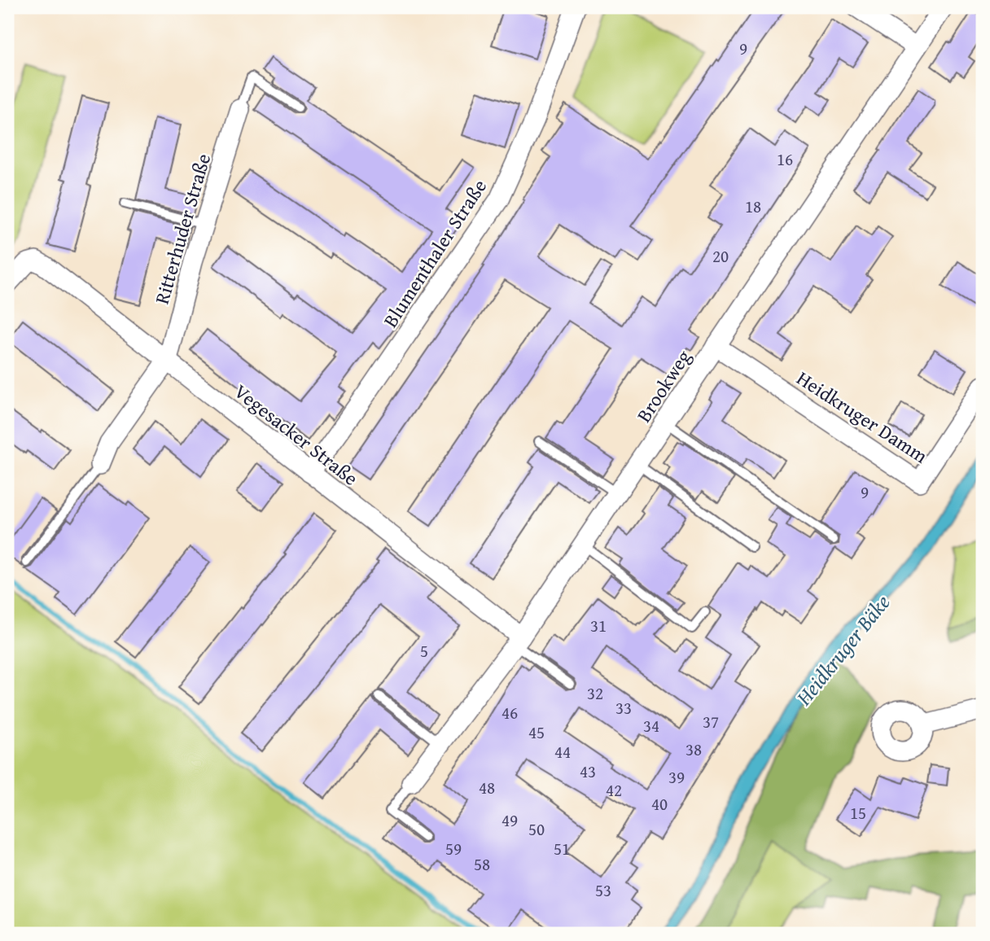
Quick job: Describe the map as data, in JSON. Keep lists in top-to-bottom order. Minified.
{"streets":{"street":["Ritterhuder Straße","Blumenthaler Straße","Brookweg","Heidkruger Damm","Vegesacker Straße"]},"crossings":[["Ritterhuder Straße","Vegesacker Straße"],["Blumenthaler Straße","Vegesacker Straße"],["Brookweg","Heidkruger Damm"],["Brookweg","Vegesacker Straße"]],"water":["Heidkruger Bäke"],"house_numbers":["9","16","18","20","9","31","5","32","33","46","37","34","45","38","44","43","39","48","42","40","15","49","50","59","51","58","53"]}
